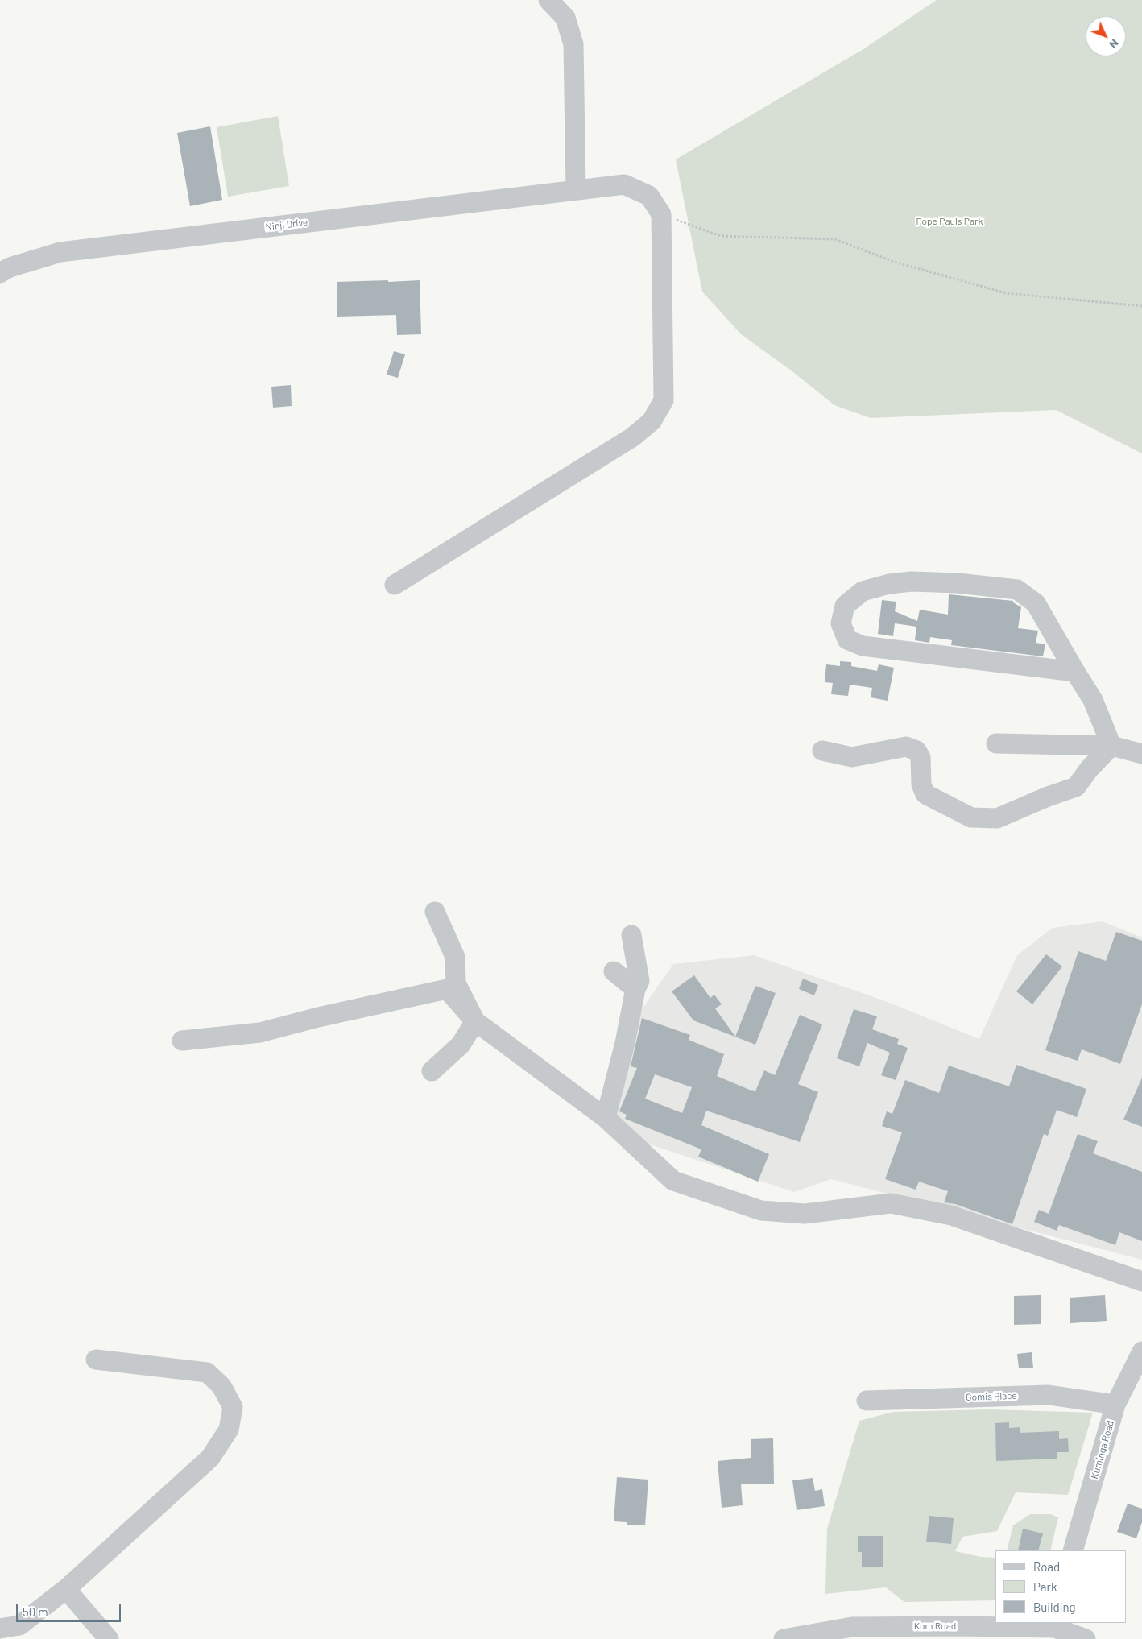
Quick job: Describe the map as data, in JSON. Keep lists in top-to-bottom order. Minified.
{"streets":{"street":["Ninji Drive","Gomis Place","Kuminga Road","Kum Road"]},"crossings":[["Gomis Place","Kuminga Road"]],"parks":["Pope Pauls Park"],"legend":["Road","Park","Building"],"scale_bar":"50 m","north":"bottom right"}
